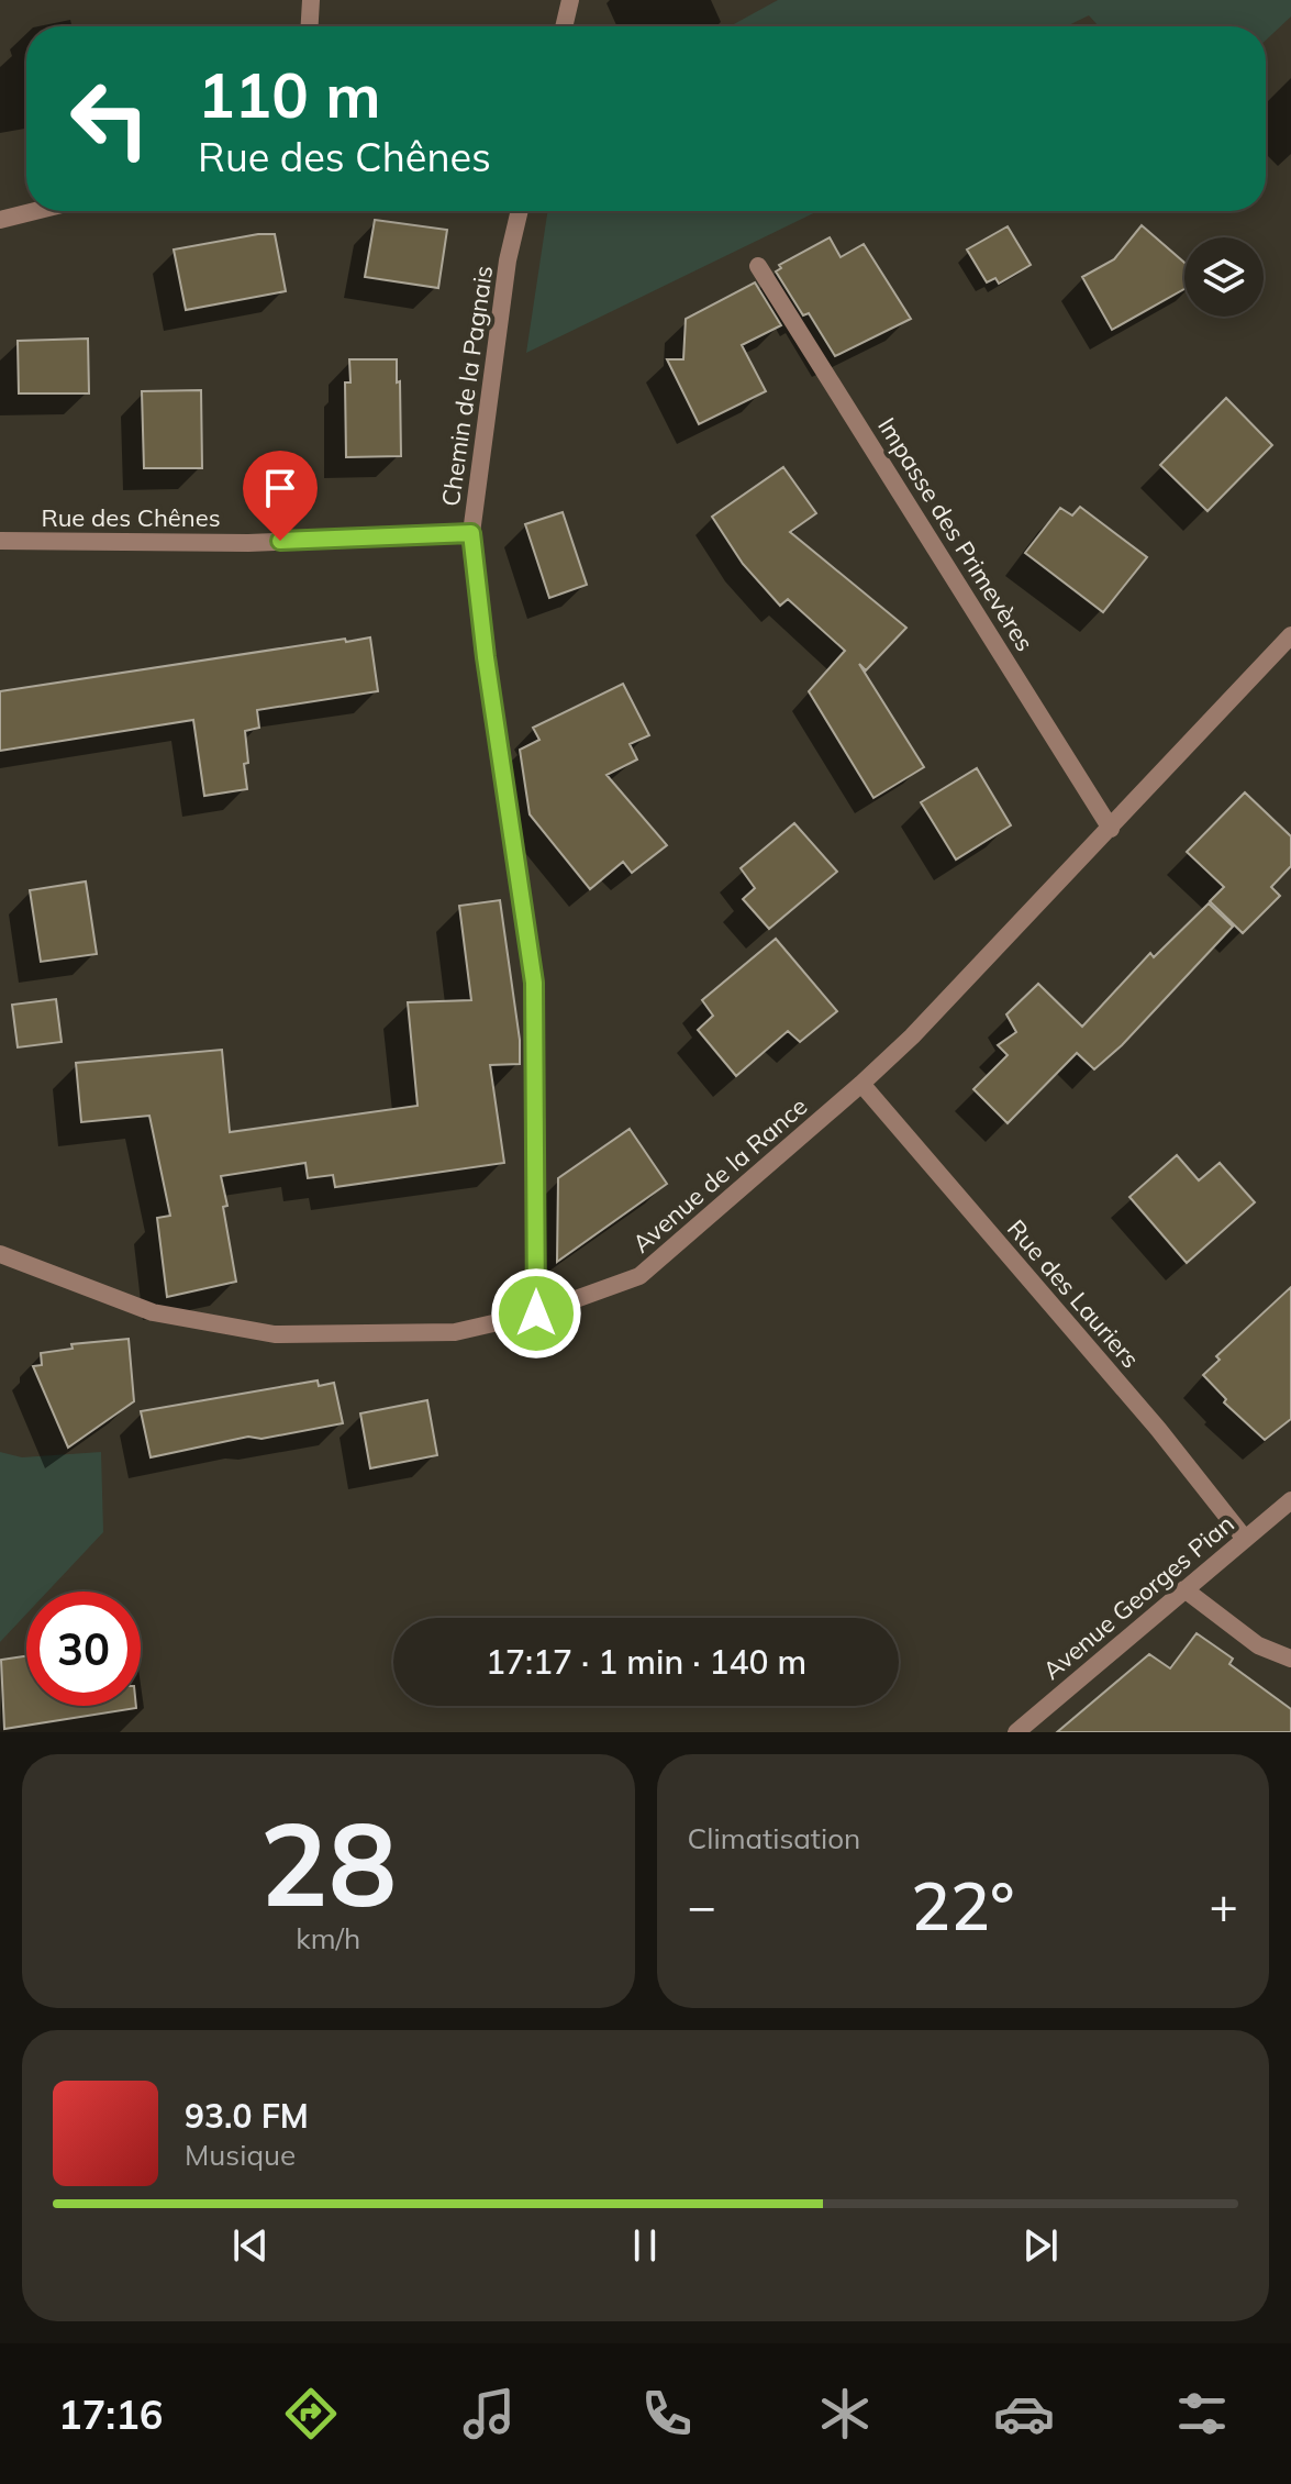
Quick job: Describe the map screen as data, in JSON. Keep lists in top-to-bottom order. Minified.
{"streets":{"street":["Chemin de la Pagnais","Rue des Chênes","Impasse des Primevères","Avenue de la Rance","Rue des Lauriers","Avenue Georges Pian"]},"crossings":[["Chemin de la Pagnais","Rue des Chênes"],["Chemin de la Pagnais","Avenue de la Rance"],["Impasse des Primevères","Avenue de la Rance"],["Avenue de la Rance","Rue des Lauriers"],["Rue des Lauriers","Avenue Georges Pian"]],"page":{"turn":["110 m","Rue des Chênes"],"limit":"30","trip":"17:17 · 1 min · 140 m","tile":[["28","km/h"],"Climatisation"],"heat":["−","22°","+"],"song":["93.0 FM","Musique"],"tabs":"17:16"}}
